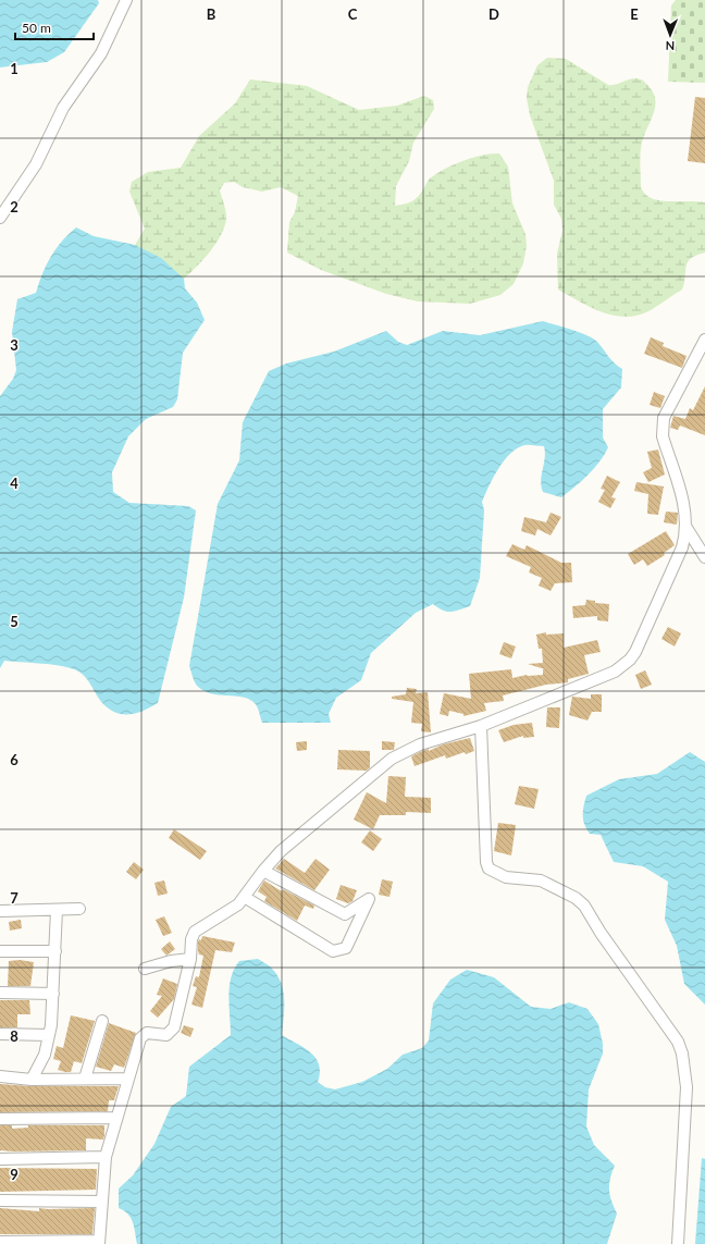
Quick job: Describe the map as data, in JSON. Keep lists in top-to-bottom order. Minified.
{"scale_bar":"50 m","north":"bottom","grid":{"columns":["B","C","D","E"],"rows":["1","2","3","4","5","6","7","8","9"]}}
